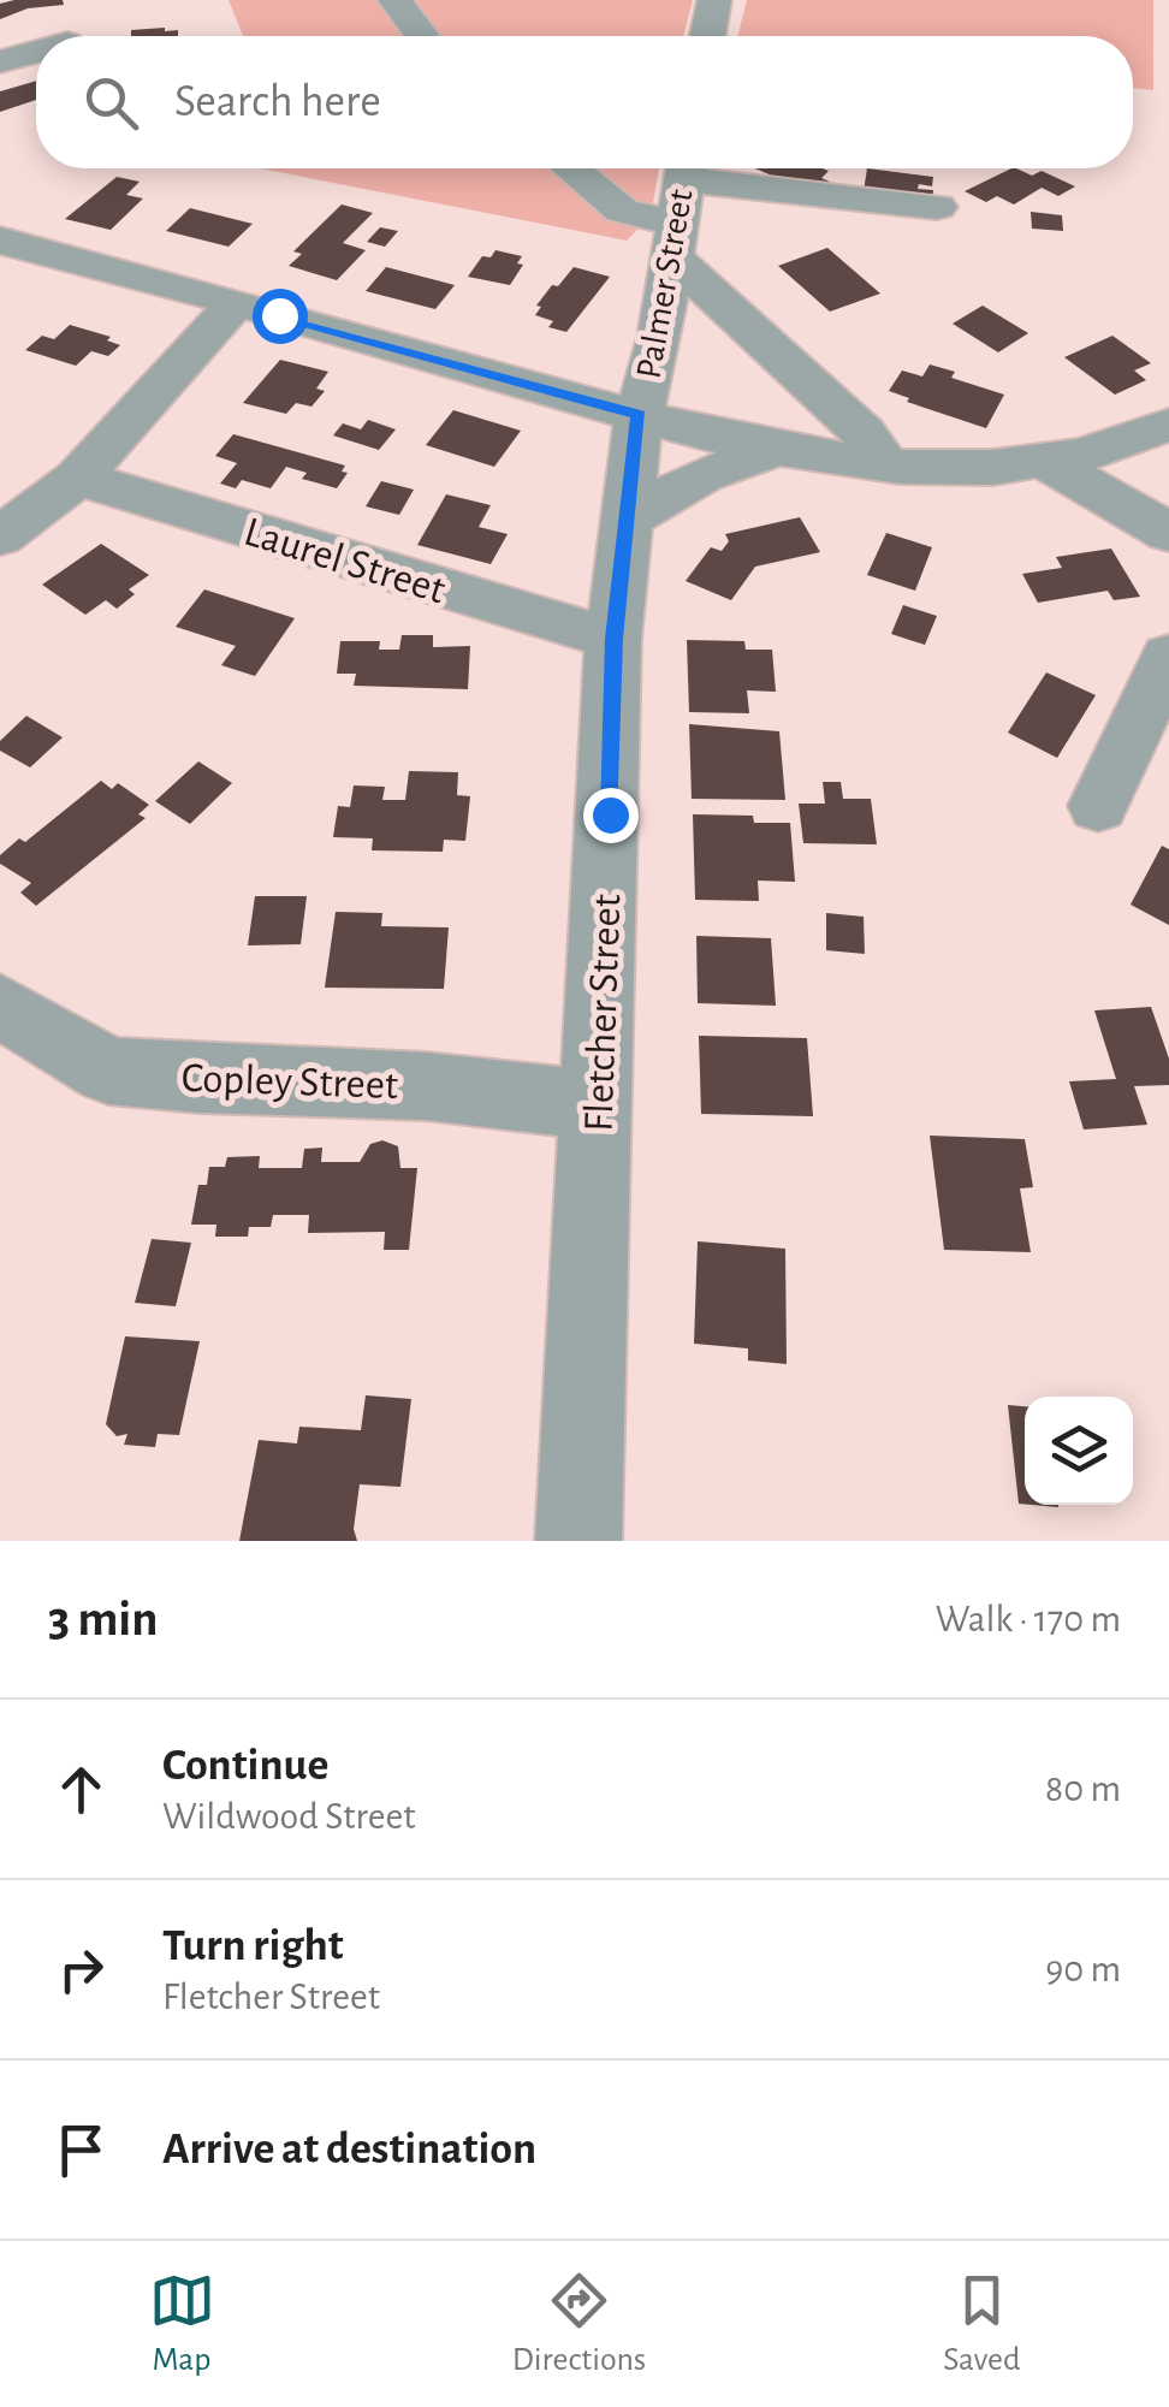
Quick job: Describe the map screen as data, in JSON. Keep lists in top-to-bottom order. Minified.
{"streets":{"street":["Palmer Street","Laurel Street","Fletcher Street","Copley Street"]},"crossings":[["Palmer Street","Fletcher Street"],["Laurel Street","Fletcher Street"],["Fletcher Street","Copley Street"]],"page":{"search":"Search here","heading":["3 min","Walk · 170 m"],"list":[["Continue","Wildwood Street","80 m"],["Turn right","Fletcher Street","90 m"],"Arrive at destination"],"nav":["Map","Directions","Saved"]}}
